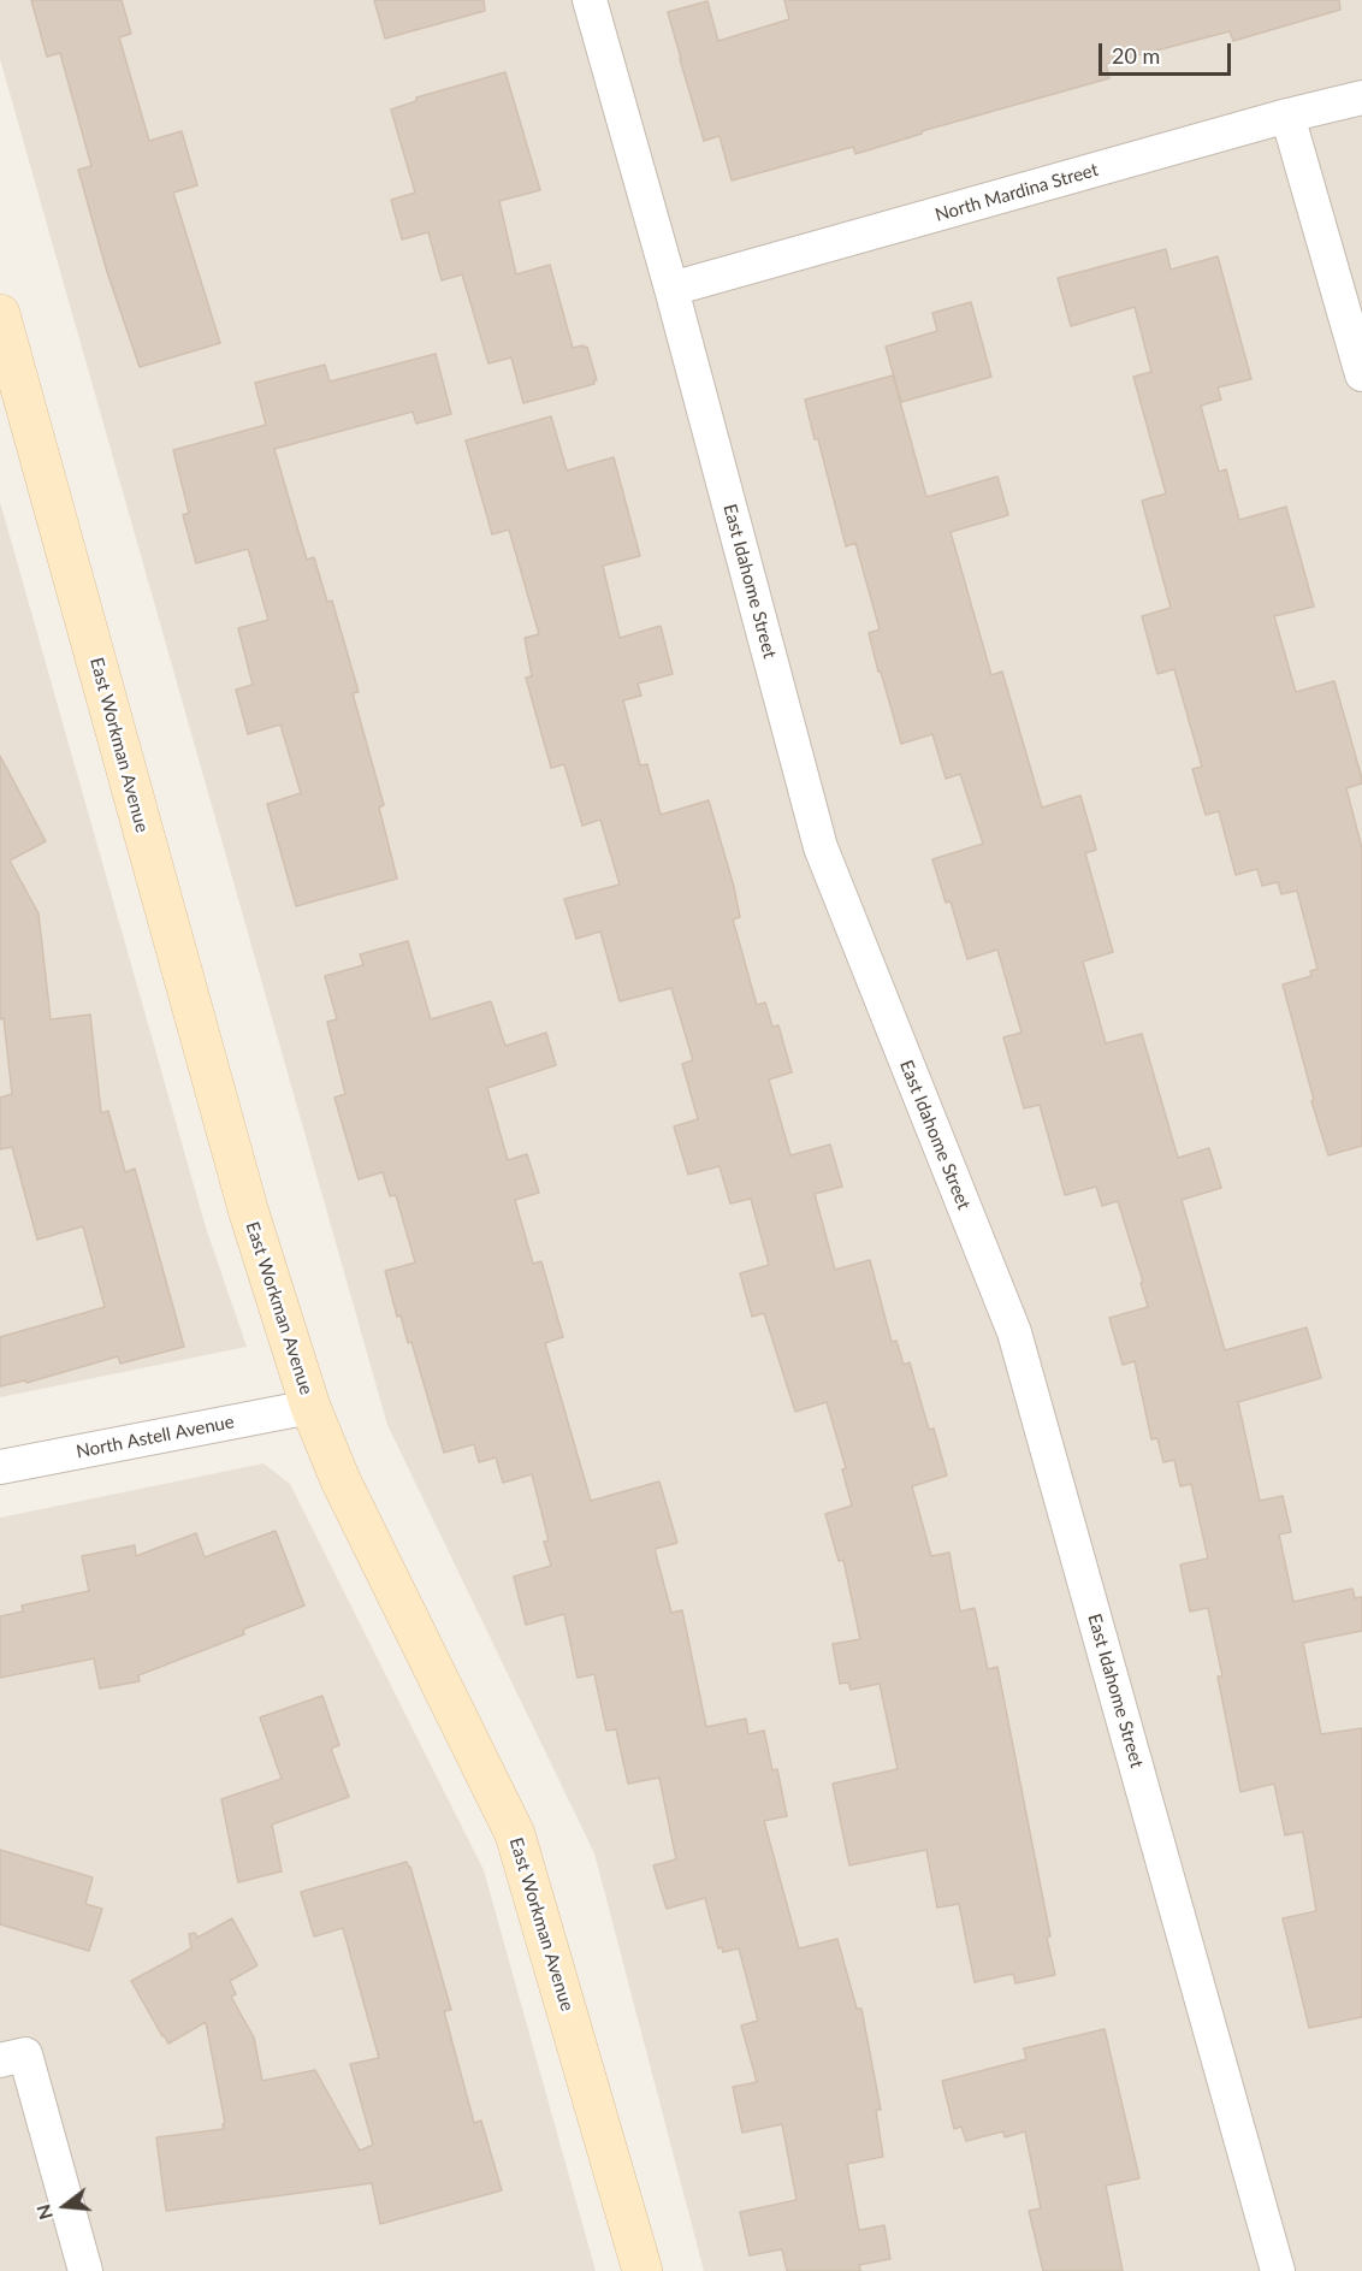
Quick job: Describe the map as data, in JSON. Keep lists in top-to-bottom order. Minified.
{"streets":{"street":["North Mardina Street","East Idahome Street","East Workman Avenue","North Astell Avenue"]},"crossings":[["North Mardina Street","East Idahome Street"],["East Workman Avenue","North Astell Avenue"]],"scale_bar":"20 m","north":"left"}
